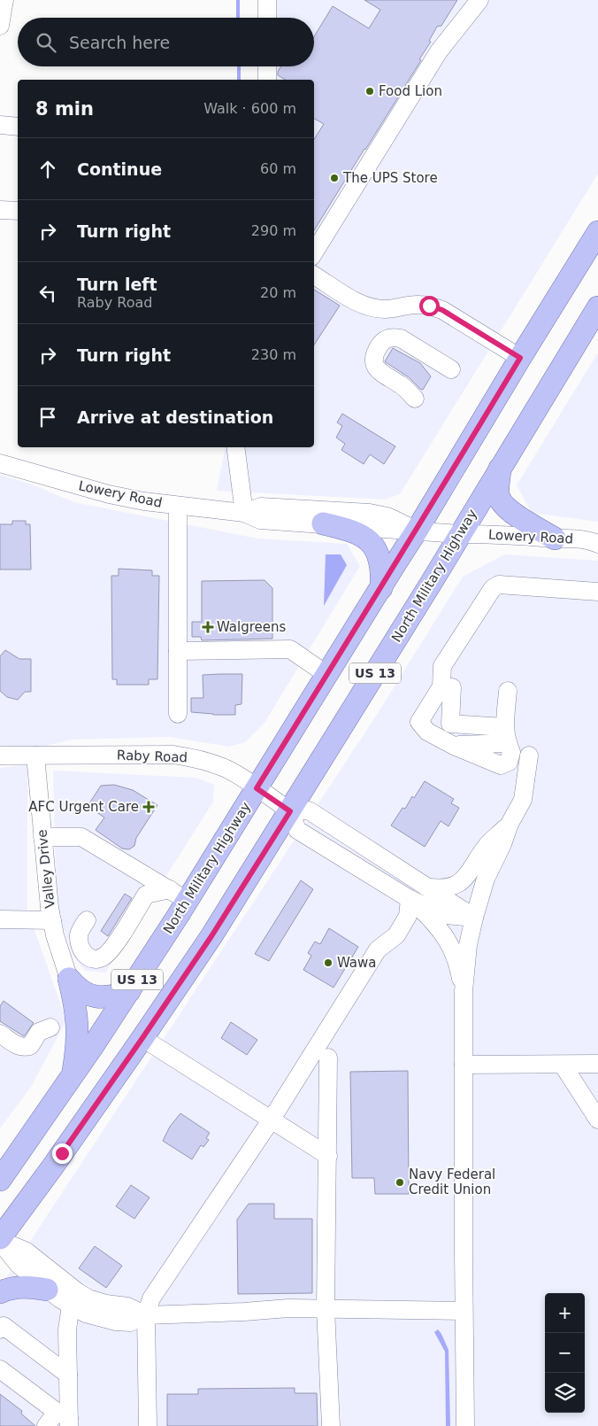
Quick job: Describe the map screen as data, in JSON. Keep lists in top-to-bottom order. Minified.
{"streets":{"main road":["North Military Highway","US 13"],"street":["Lowery Road","Raby Road","Valley Drive"]},"crossings":[["Lowery Road","North Military Highway"],["North Military Highway","Raby Road"],["Raby Road","Valley Drive"]],"places":{"other":["Food Lion","The UPS Store","Wawa","Navy Federal Credit Union"],"health":["Walgreens","AFC Urgent Care"]},"page":{"search":"Search here","heading":["8 min","Walk · 600 m"],"list":[["Continue","60 m"],["Turn right","290 m"],["Turn left","Raby Road","20 m"],["Turn right","230 m"],"Arrive at destination"],"map_buttons":["+","−"]}}
